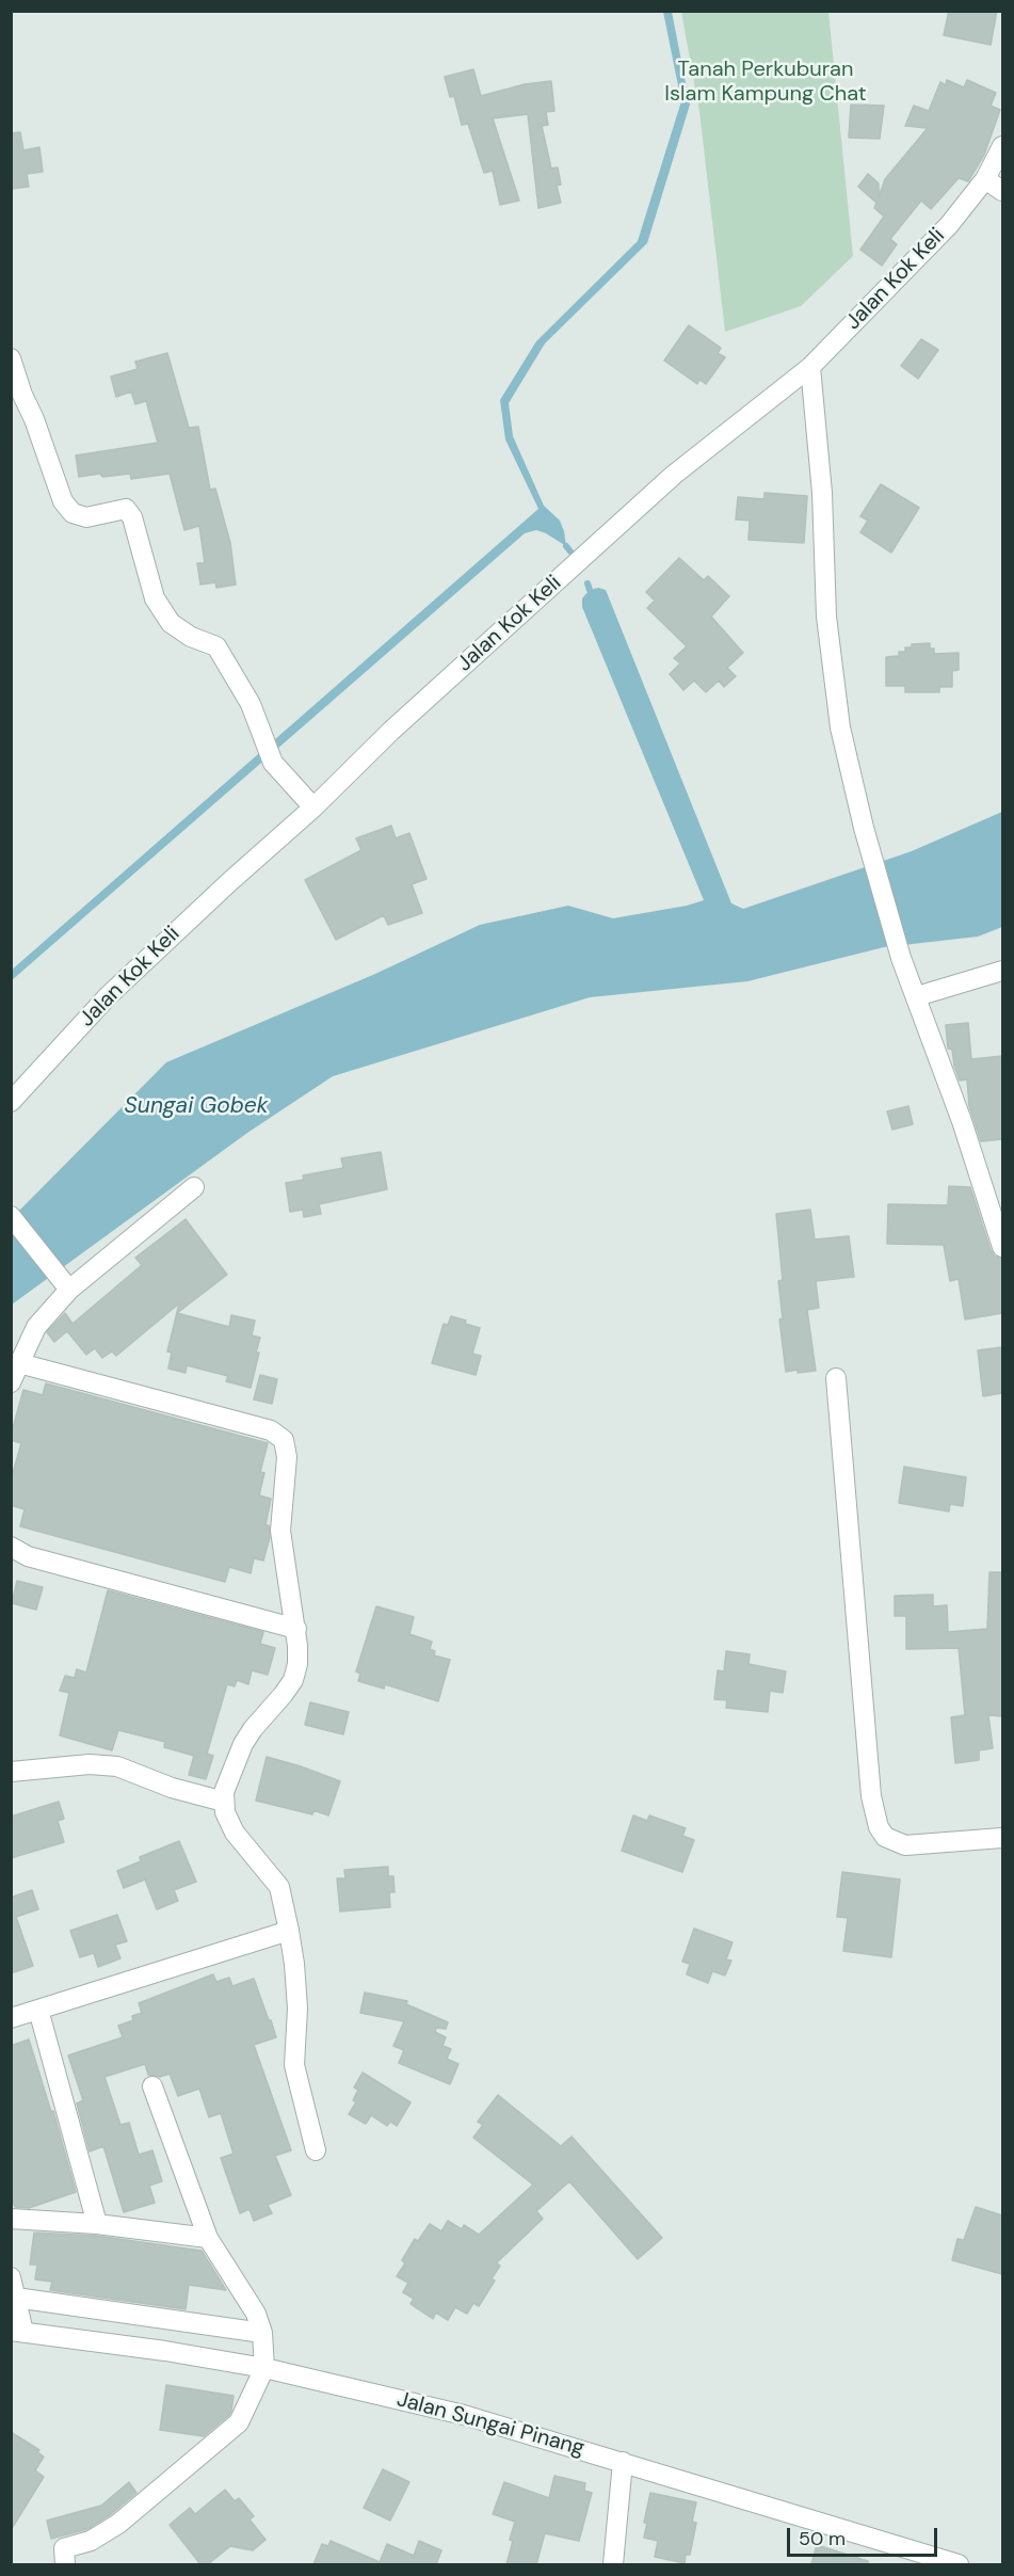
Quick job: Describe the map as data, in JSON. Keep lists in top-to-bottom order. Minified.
{"streets":{"street":["Jalan Kok Keli","Jalan Sungai Pinang"]},"water":["Sungai Gobek"],"parks":["Tanah Perkuburan Islam Kampung Chat"],"scale_bar":"50 m"}
